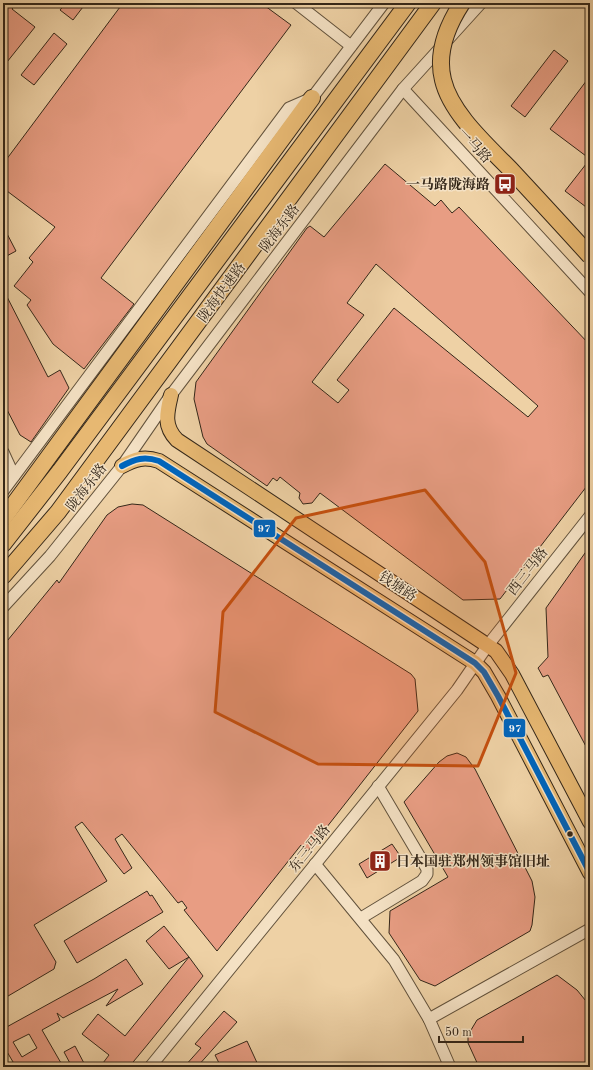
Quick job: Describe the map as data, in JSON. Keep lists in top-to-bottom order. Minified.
{"streets":{"highway":["陇海快速路"],"main road":["钱塘路"],"street":["一马路","陇海东路","西三马路","东三马路"]},"crossings":[["一马路","陇海东路"],["陇海东路","钱塘路"],["西三马路","钱塘路"],["西三马路","东三马路"],["钱塘路","东三马路"]],"places":{"bus stop":["一马路陇海路"],"building":["日本国驻郑州领事馆旧址"]},"lines":["transit line 97"],"scale_bar":"50 m"}
